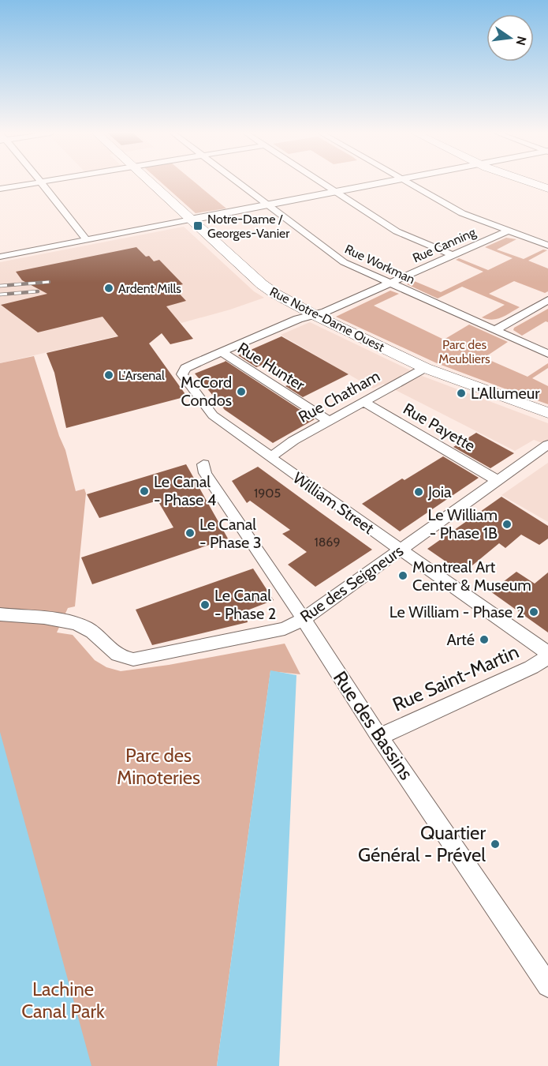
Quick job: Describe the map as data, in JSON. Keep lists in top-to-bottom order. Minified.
{"streets":{"main road":["Rue Notre-Dame Ouest"],"street":["Rue Canning","Rue Workman","Rue Hunter","Rue Chatham","Rue Payette","William Street","Rue des Seigneurs","Rue Saint-Martin","Rue des Bassins"]},"crossings":[["Rue Canning","Rue Workman"],["Rue Canning","Rue Notre-Dame Ouest"],["Rue Canning","Rue Hunter"],["Rue Canning","William Street"],["Rue Notre-Dame Ouest","Rue Chatham"],["Rue Hunter","Rue Chatham"],["Rue Chatham","Rue Payette"],["Rue Chatham","William Street"],["Rue Payette","Rue des Seigneurs"],["William Street","Rue des Seigneurs"],["Rue des Seigneurs","Rue des Bassins"],["Rue Saint-Martin","Rue des Bassins"]],"parks":["Parc des Meubliers","Parc des Minoteries","Lachine Canal Park"],"places":{"transit":["Notre-Dame / Georges-Vanier"],"other":["Ardent Mills","L'Arsenal","McCord Condos","L'Allumeur","Le Canal - Phase 4","Joia","Le William - Phase 1B","Le Canal - Phase 3","Montreal Art Center & Museum","Le Canal - Phase 2","Le William - Phase 2","Arté","Quartier Général - Prével"]},"house_numbers":["1905","1869"],"north":"right"}
